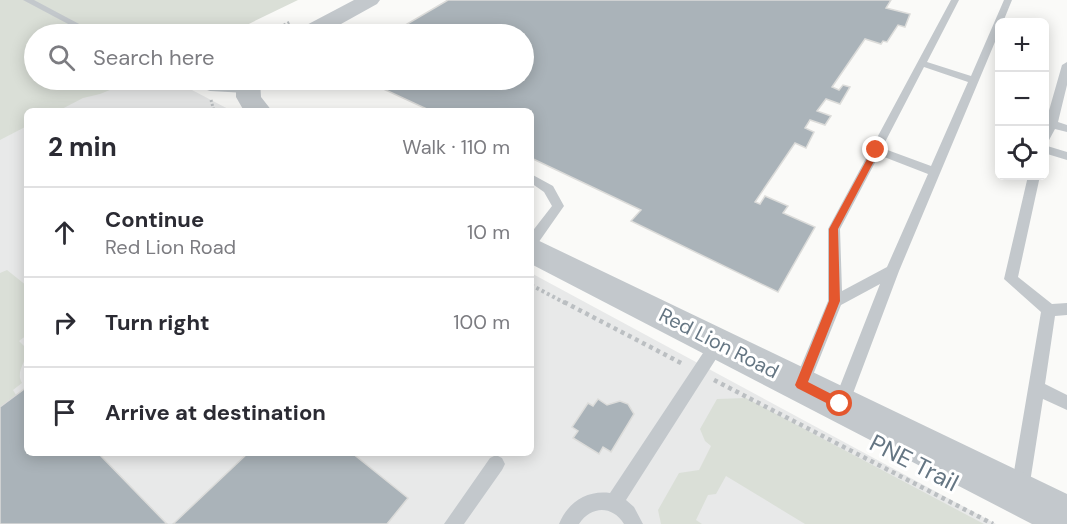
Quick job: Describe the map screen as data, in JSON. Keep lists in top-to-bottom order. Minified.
{"streets":{"street":["Red Lion Road"],"path":["PNE Trail"]},"crossings":[["Red Lion Road","PNE Trail"]],"page":{"map_buttons":["+","−"],"search":"Search here","heading":["2 min","Walk · 110 m"],"list":[["Continue","Red Lion Road","10 m"],["Turn right","100 m"],"Arrive at destination"]}}
